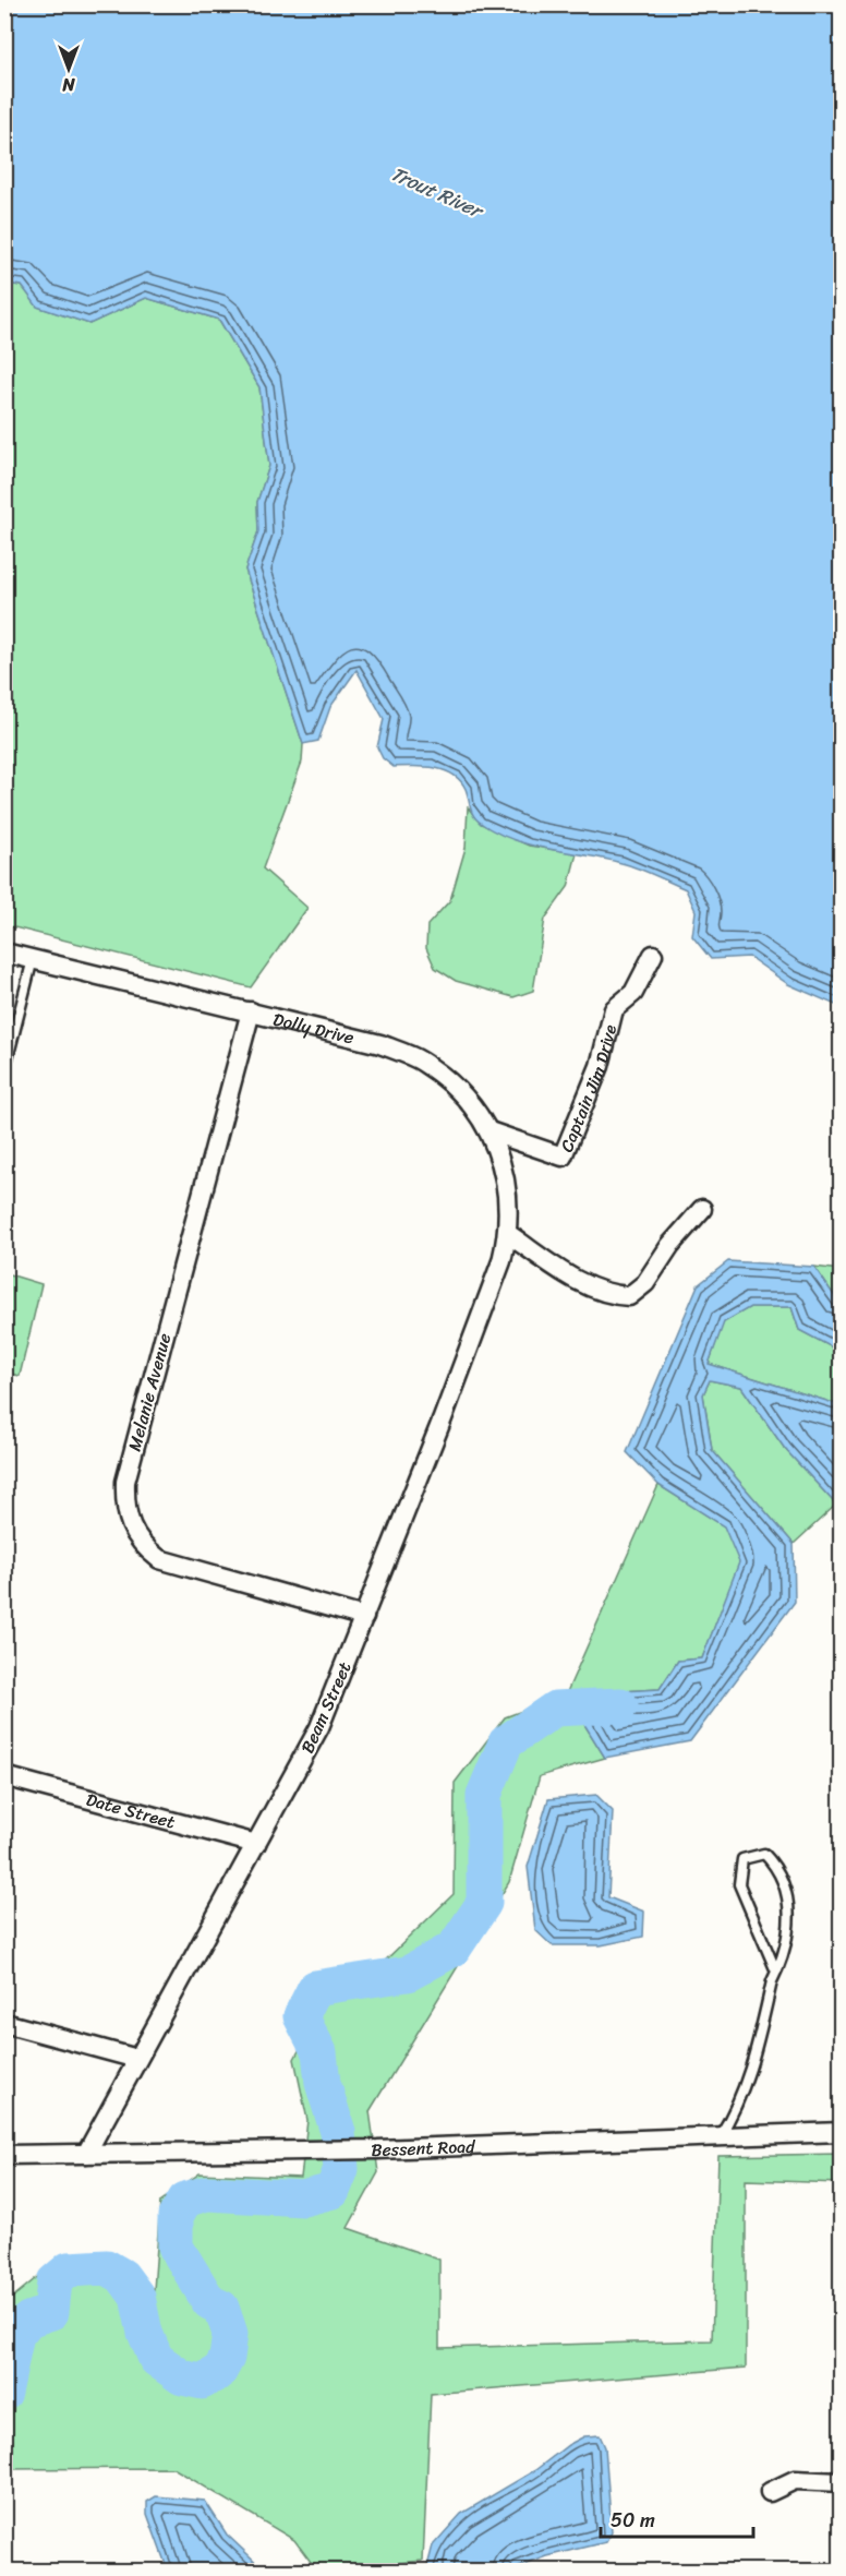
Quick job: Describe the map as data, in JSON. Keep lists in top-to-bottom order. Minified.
{"streets":{"street":["Dolly Drive","Captain Jim Drive","Melanie Avenue","Beam Street","Date Street","Bessent Road"]},"crossings":[["Dolly Drive","Captain Jim Drive"],["Dolly Drive","Melanie Avenue"],["Dolly Drive","Beam Street"],["Melanie Avenue","Beam Street"],["Beam Street","Date Street"],["Beam Street","Bessent Road"]],"water":["Trout River"],"scale_bar":"50 m","north":"bottom"}
